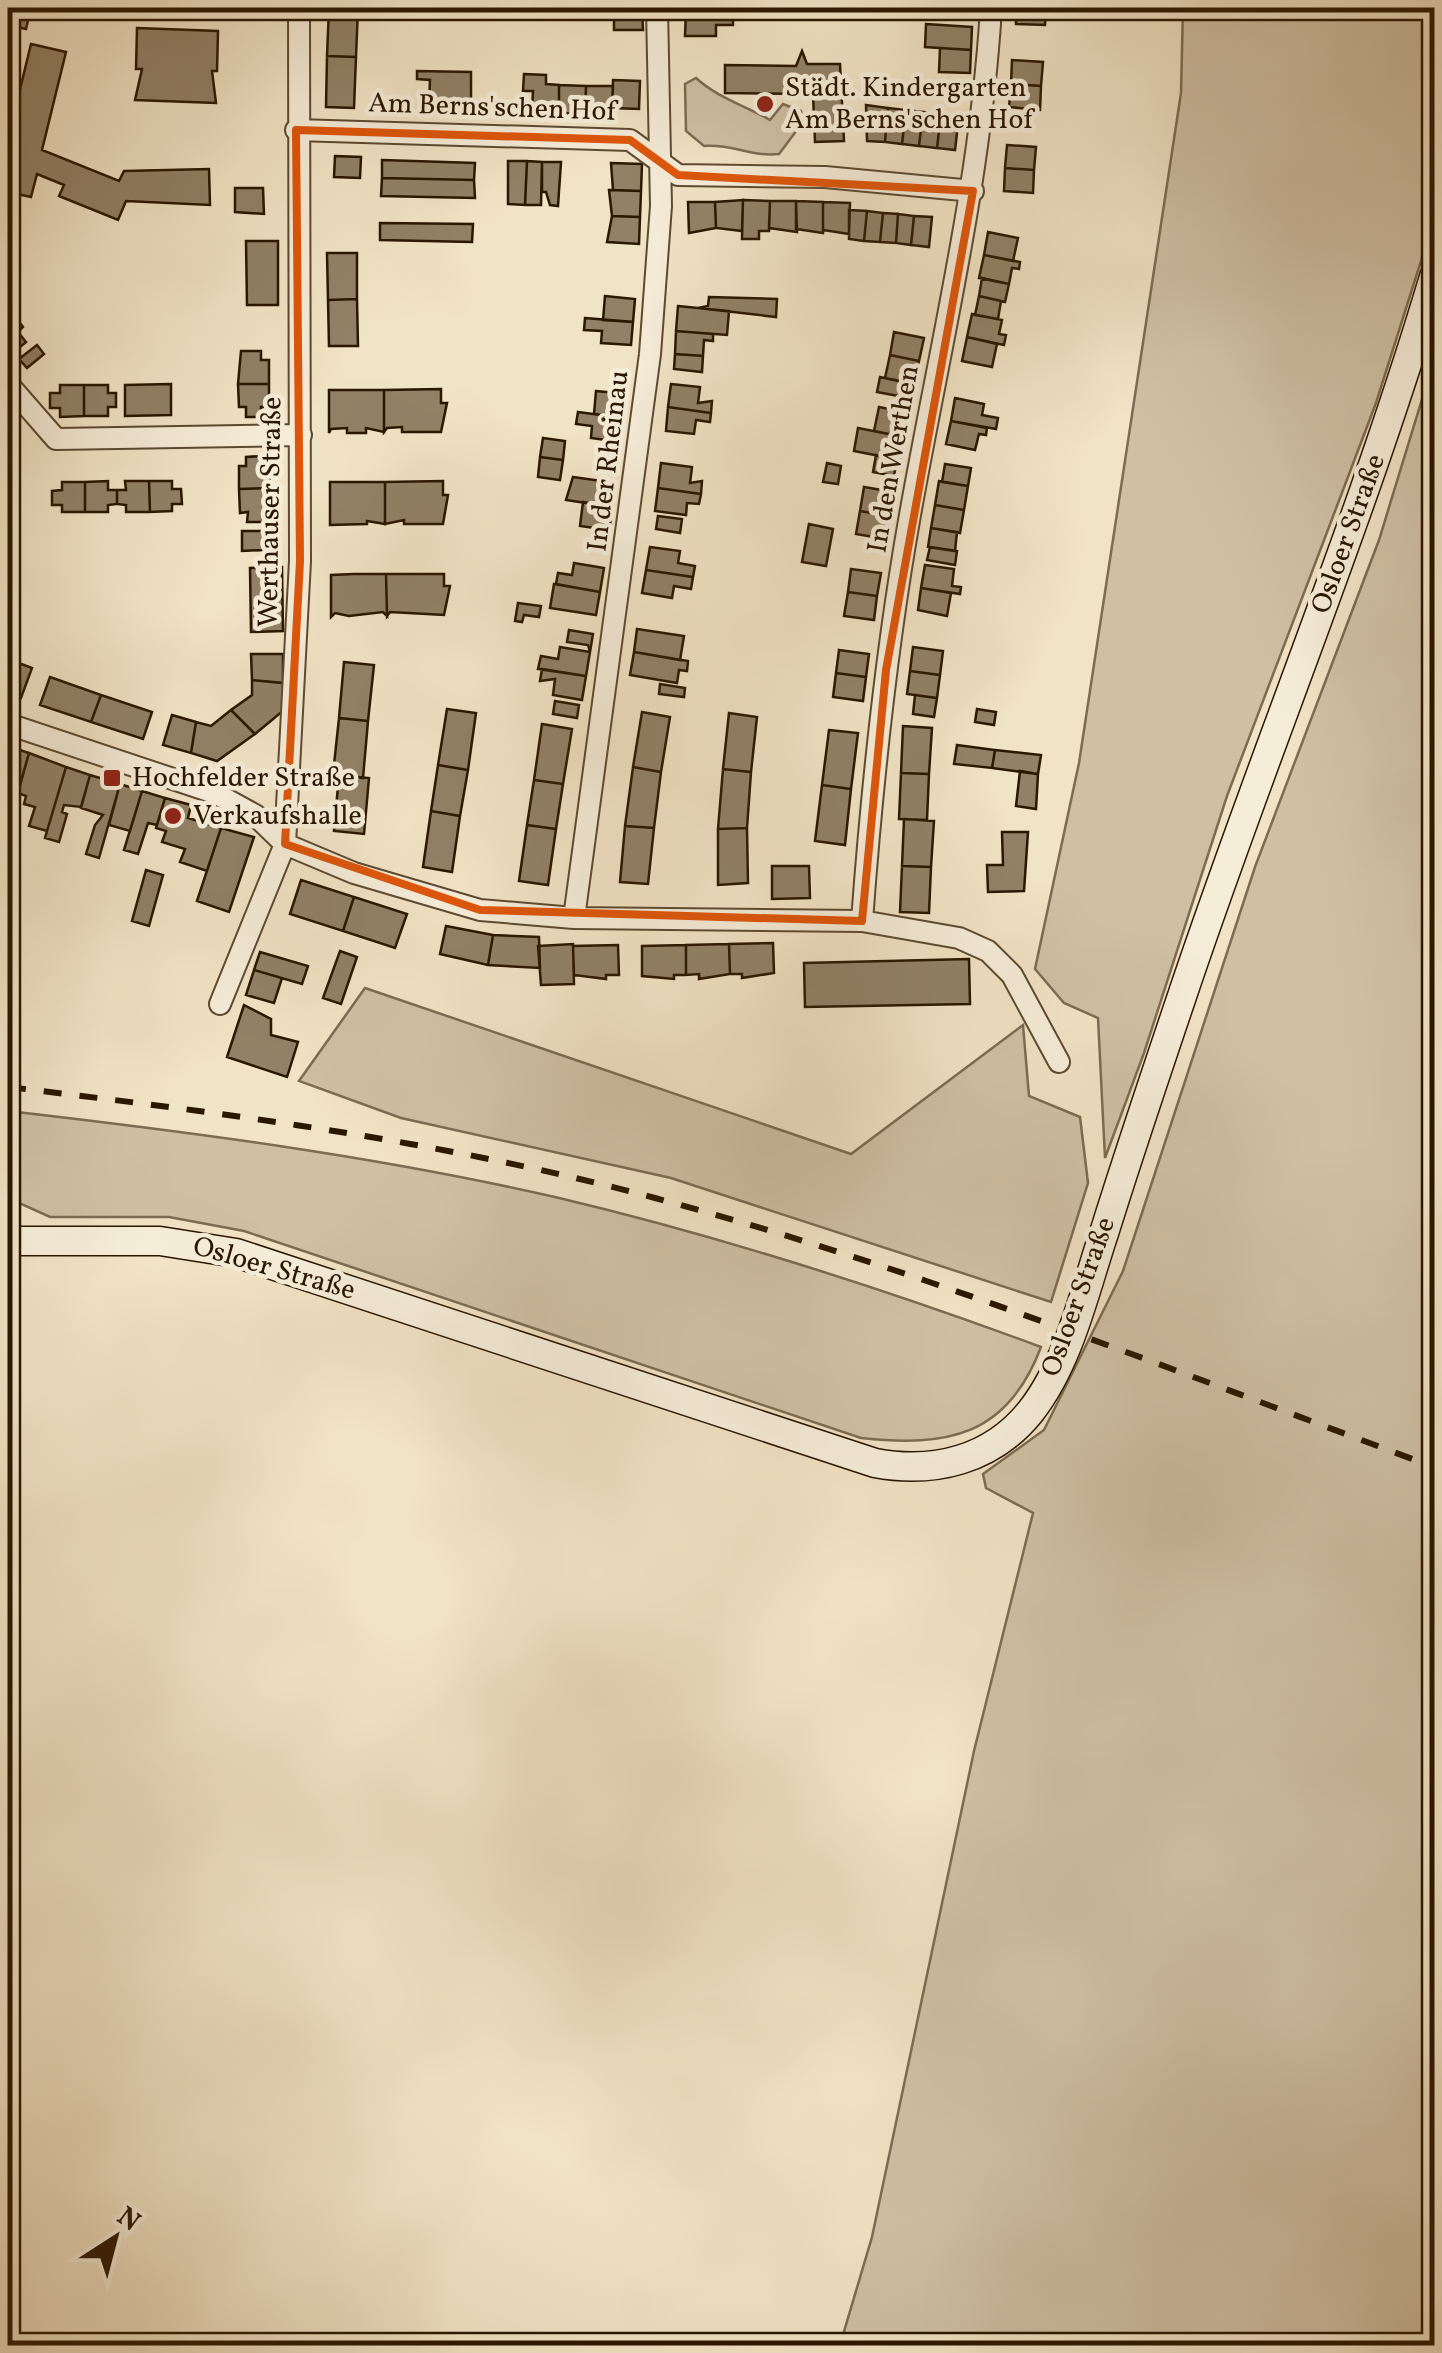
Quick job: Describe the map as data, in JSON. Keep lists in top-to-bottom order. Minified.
{"streets":{"main road":["Osloer Straße"],"street":["Am Berns'schen Hof","In den Werthen","In der Rheinau","Werthauser Straße"]},"crossings":[["Am Berns'schen Hof","In den Werthen"],["Am Berns'schen Hof","In der Rheinau"],["Am Berns'schen Hof","Werthauser Straße"]],"places":{"other":["Städt. Kindergarten Am Berns'schen Hof","Verkaufshalle"],"transit":["Hochfelder Straße"]},"north":"top right"}
